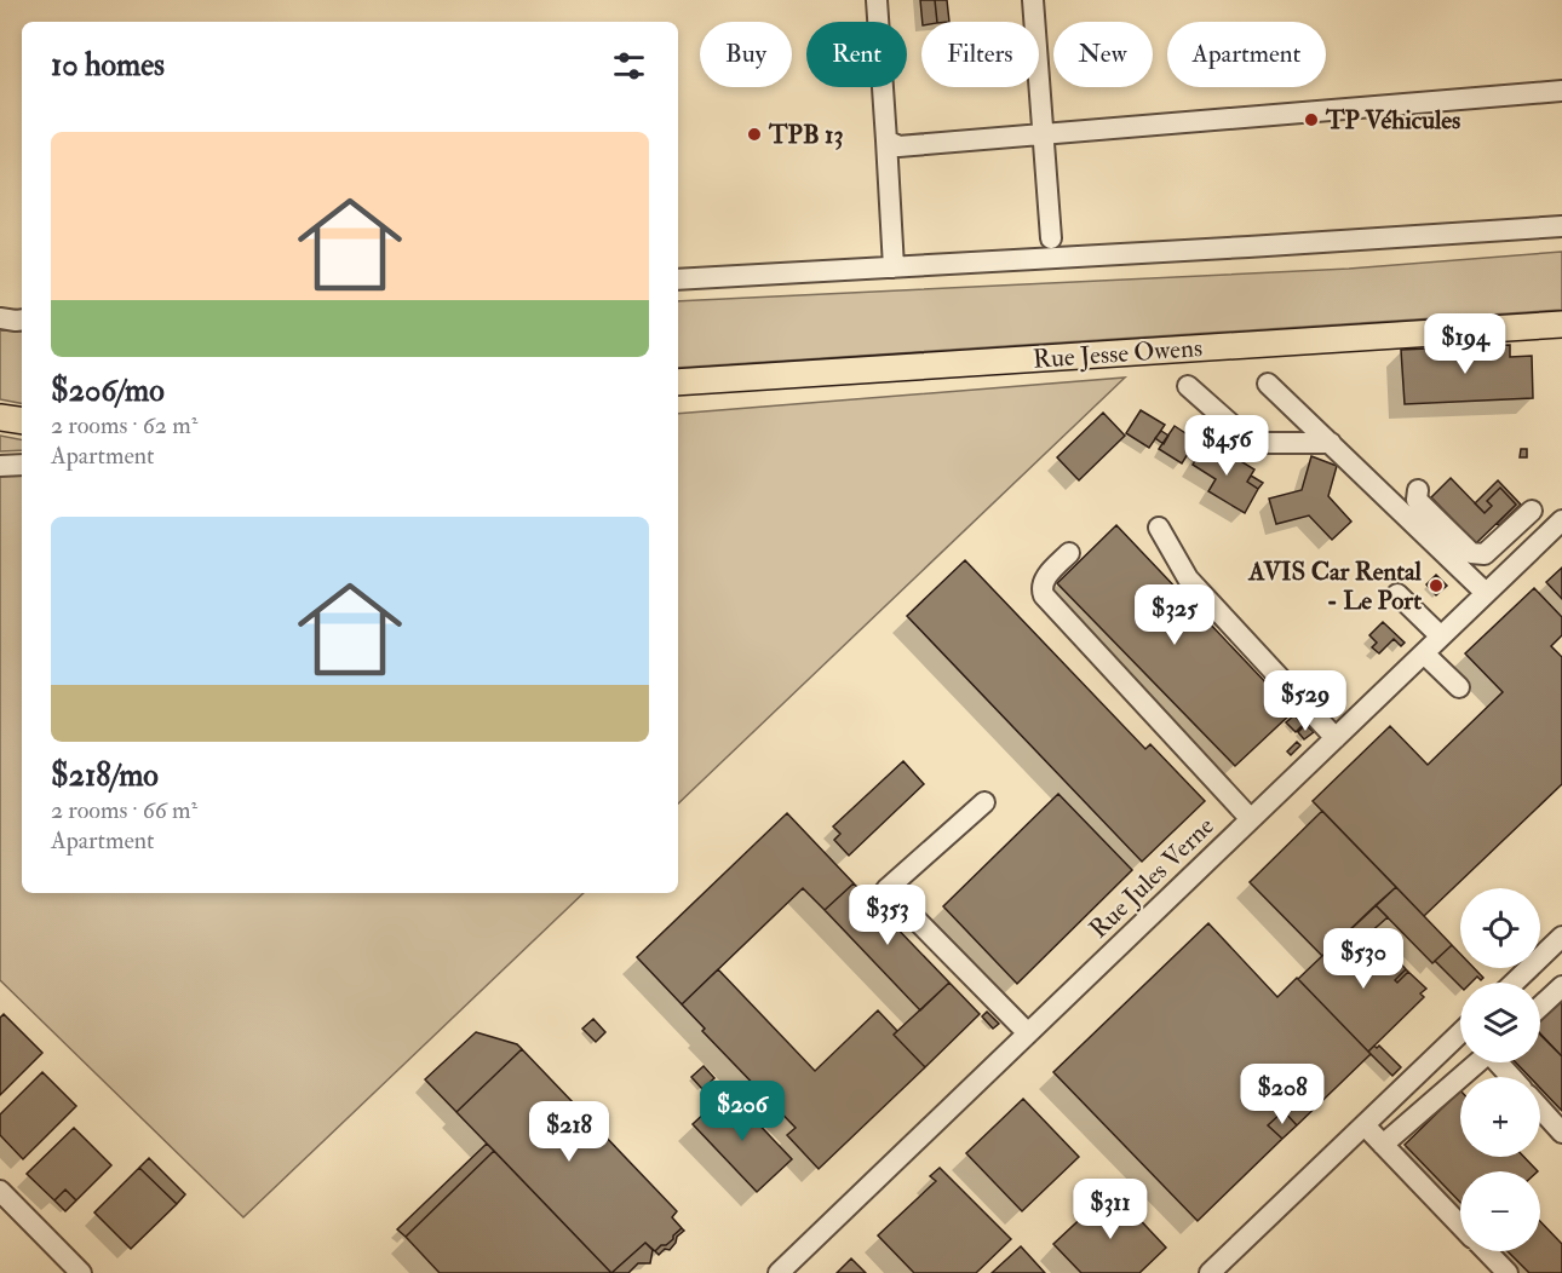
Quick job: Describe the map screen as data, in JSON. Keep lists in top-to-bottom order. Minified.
{"streets":{"main road":["Rue Jesse Owens"],"street":["Rue Jules Verne"]},"places":["TP Véhicules","TPB 13","AVIS Car Rental - Le Port"],"page":{"chip":["Buy","Rent","Filters","New","Apartment"],"heading":"10 homes","list":[{"name":"$206/mo","note":"2 rooms · 62 m² · Apartment"},{"name":"$218/mo","note":"2 rooms · 66 m² · Apartment"}],"price":["$194","$456","$325","$529","$353","$530","$208","$206","$218","$311"],"map_buttons":["+","−"]}}
